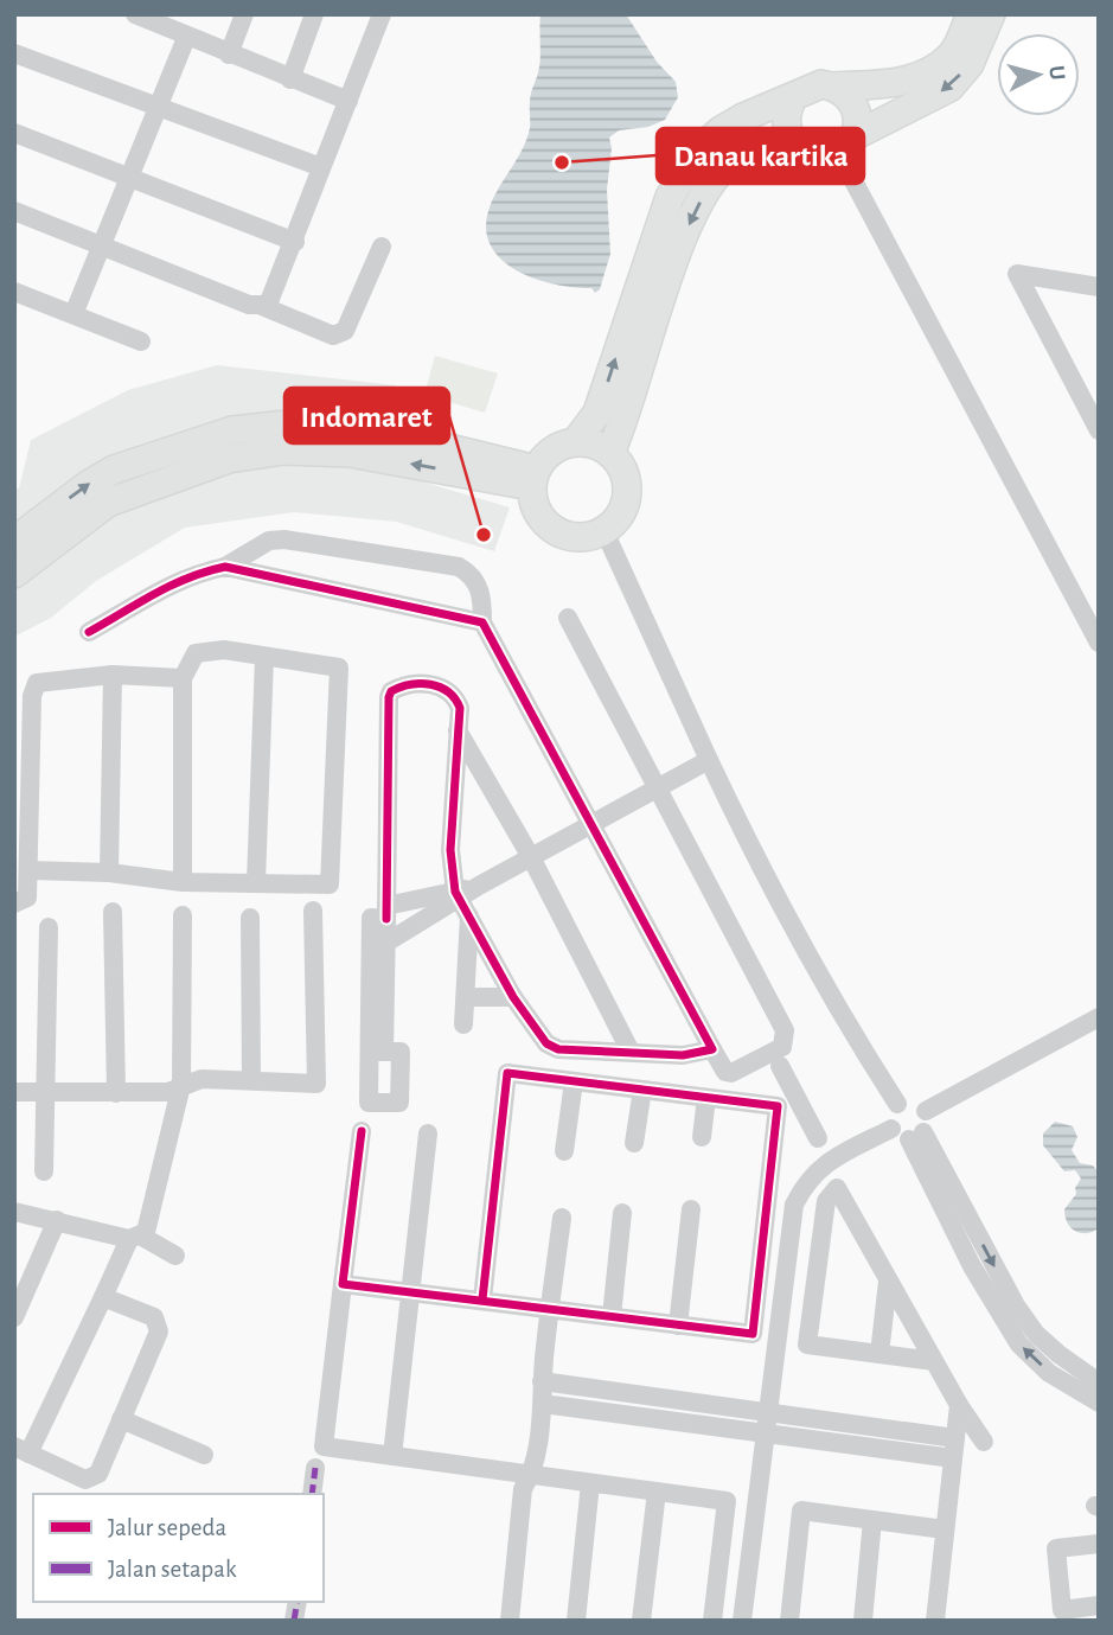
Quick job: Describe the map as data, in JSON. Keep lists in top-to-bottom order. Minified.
{"places":["Danau kartika","Indomaret"],"legend":["Jalur sepeda","Jalan setapak"],"north":"right"}
